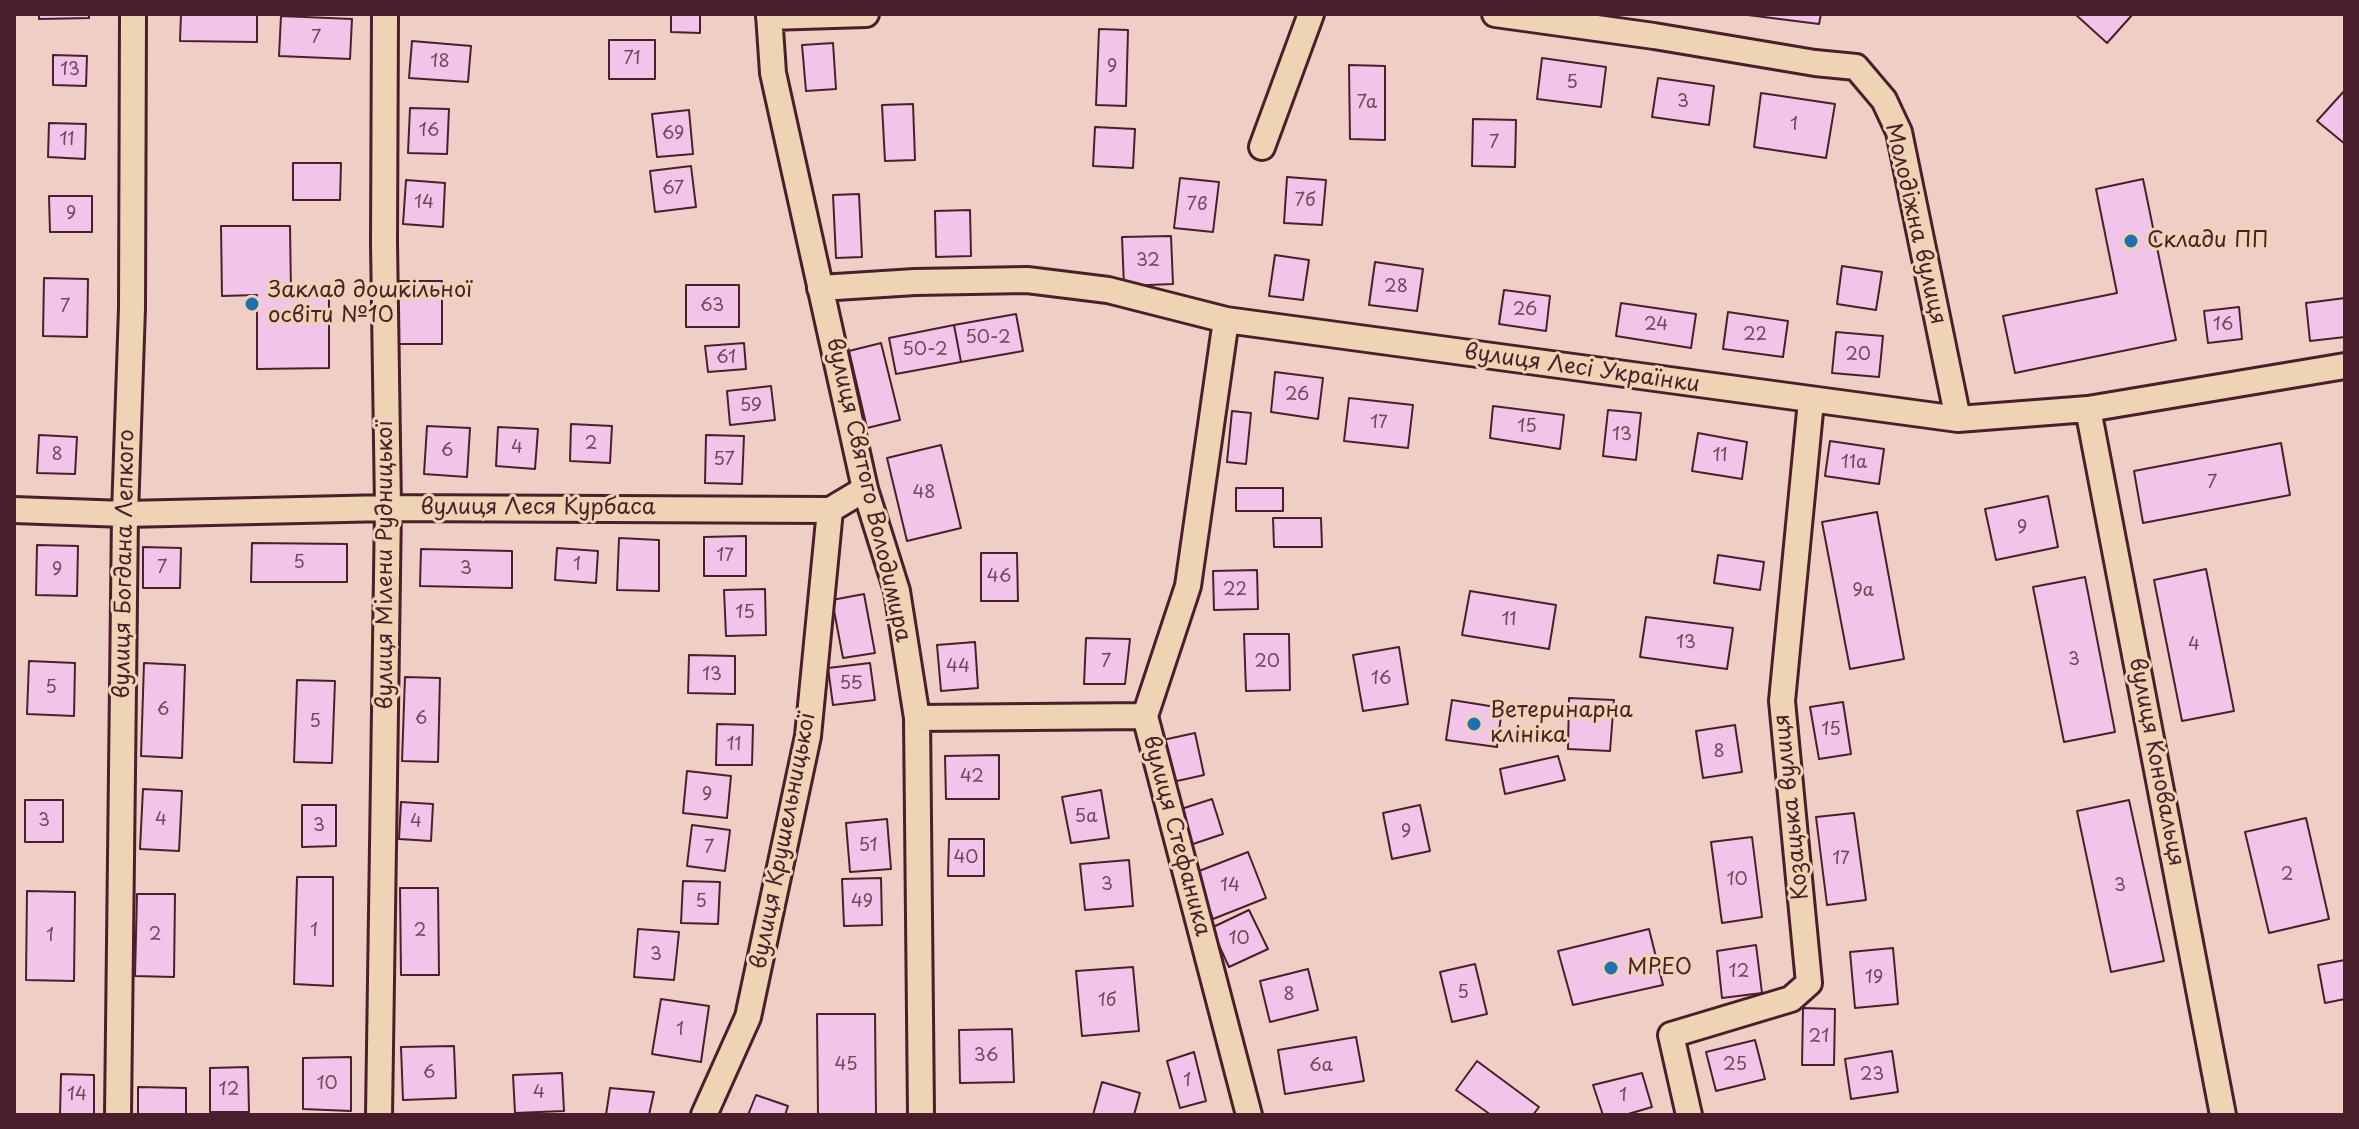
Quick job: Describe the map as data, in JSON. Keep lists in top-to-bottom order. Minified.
{"streets":{"street":["Молодіжна вулиця","вулиця Лесі Українки","вулиця Святого Володимира","вулиця Леся Курбаса","вулиця Богдана Лепкого","вулиця Мілени Рудницької","вулиця Коновальця","Козацька вулиця","вулиця Стефаника","вулиця Крушельницької"]},"crossings":[["Молодіжна вулиця","вулиця Лесі Українки"],["вулиця Лесі Українки","вулиця Святого Володимира"],["вулиця Лесі Українки","вулиця Коновальця"],["вулиця Лесі Українки","Козацька вулиця"],["вулиця Лесі Українки","вулиця Стефаника"],["вулиця Леся Курбаса","вулиця Богдана Лепкого"],["вулиця Леся Курбаса","вулиця Мілени Рудницької"],["вулиця Леся Курбаса","вулиця Крушельницької"]],"places":["Склади ПП","Заклад дошкільної освіти №10","Ветеринарна клініка","МРЕО"],"house_numbers":["7","71","18","9","13","5","3","7а","1","16","69","11","7","67","7б","14","7в","9","32","28","63","7","26","24","16","22","50-2","50-2","20","61","26","59","17","15","13","2","4","6","8","11","57","11а","7","48","9","17","5","1","7","3","9","46","22","9а","15","11","13","4","3","7","20","44","13","16","55","5","6","6","5","15","11","8","42","9","5а","4","3","4","3","9","51","7","40","17","2","10","3","14","3","5","49","1","2","2","1","10","3","12","19","5","8","1б","1","21","36","45","25","6а","6","23","1","10","12","4","14","1"]}
